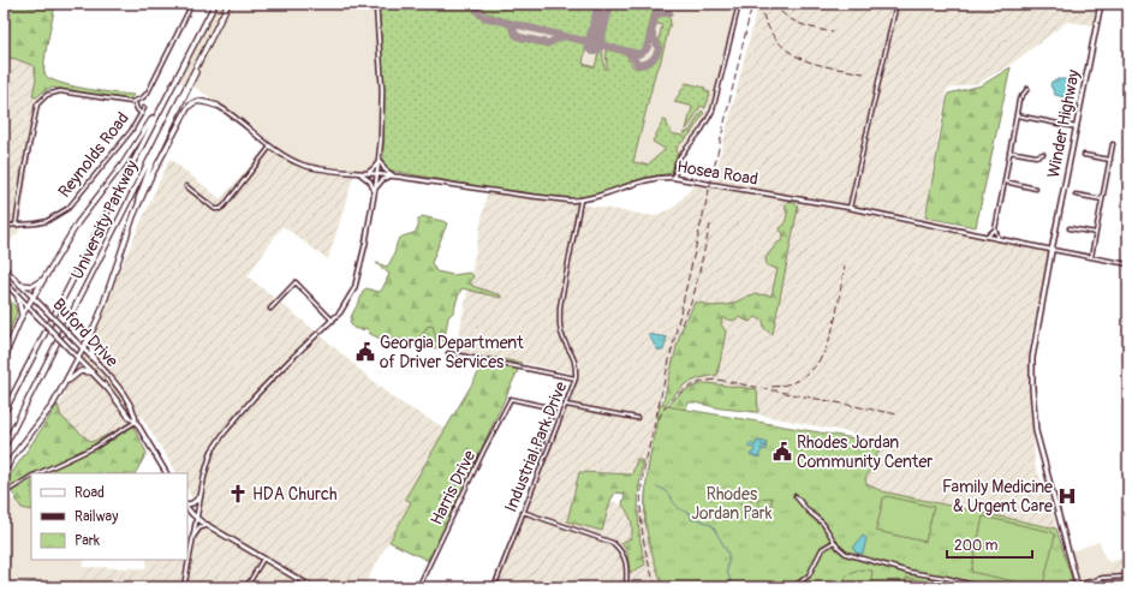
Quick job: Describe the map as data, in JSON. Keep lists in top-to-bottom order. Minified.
{"streets":{"highway":["University Parkway"],"main road":["Winder Highway","Buford Drive"],"street":["Reynolds Road","Hosea Road","Industrial Park Drive","Harris Drive"]},"crossings":[["Winder Highway","Hosea Road"],["Hosea Road","Industrial Park Drive"]],"parks":["Rhodes Jordan Park"],"places":{"public building":["Georgia Department of Driver Services","Rhodes Jordan Community Center"],"church":["HDA Church"],"hospital":["Family Medicine & Urgent Care"]},"legend":["Road","Railway","Park"],"scale_bar":"200 m"}
